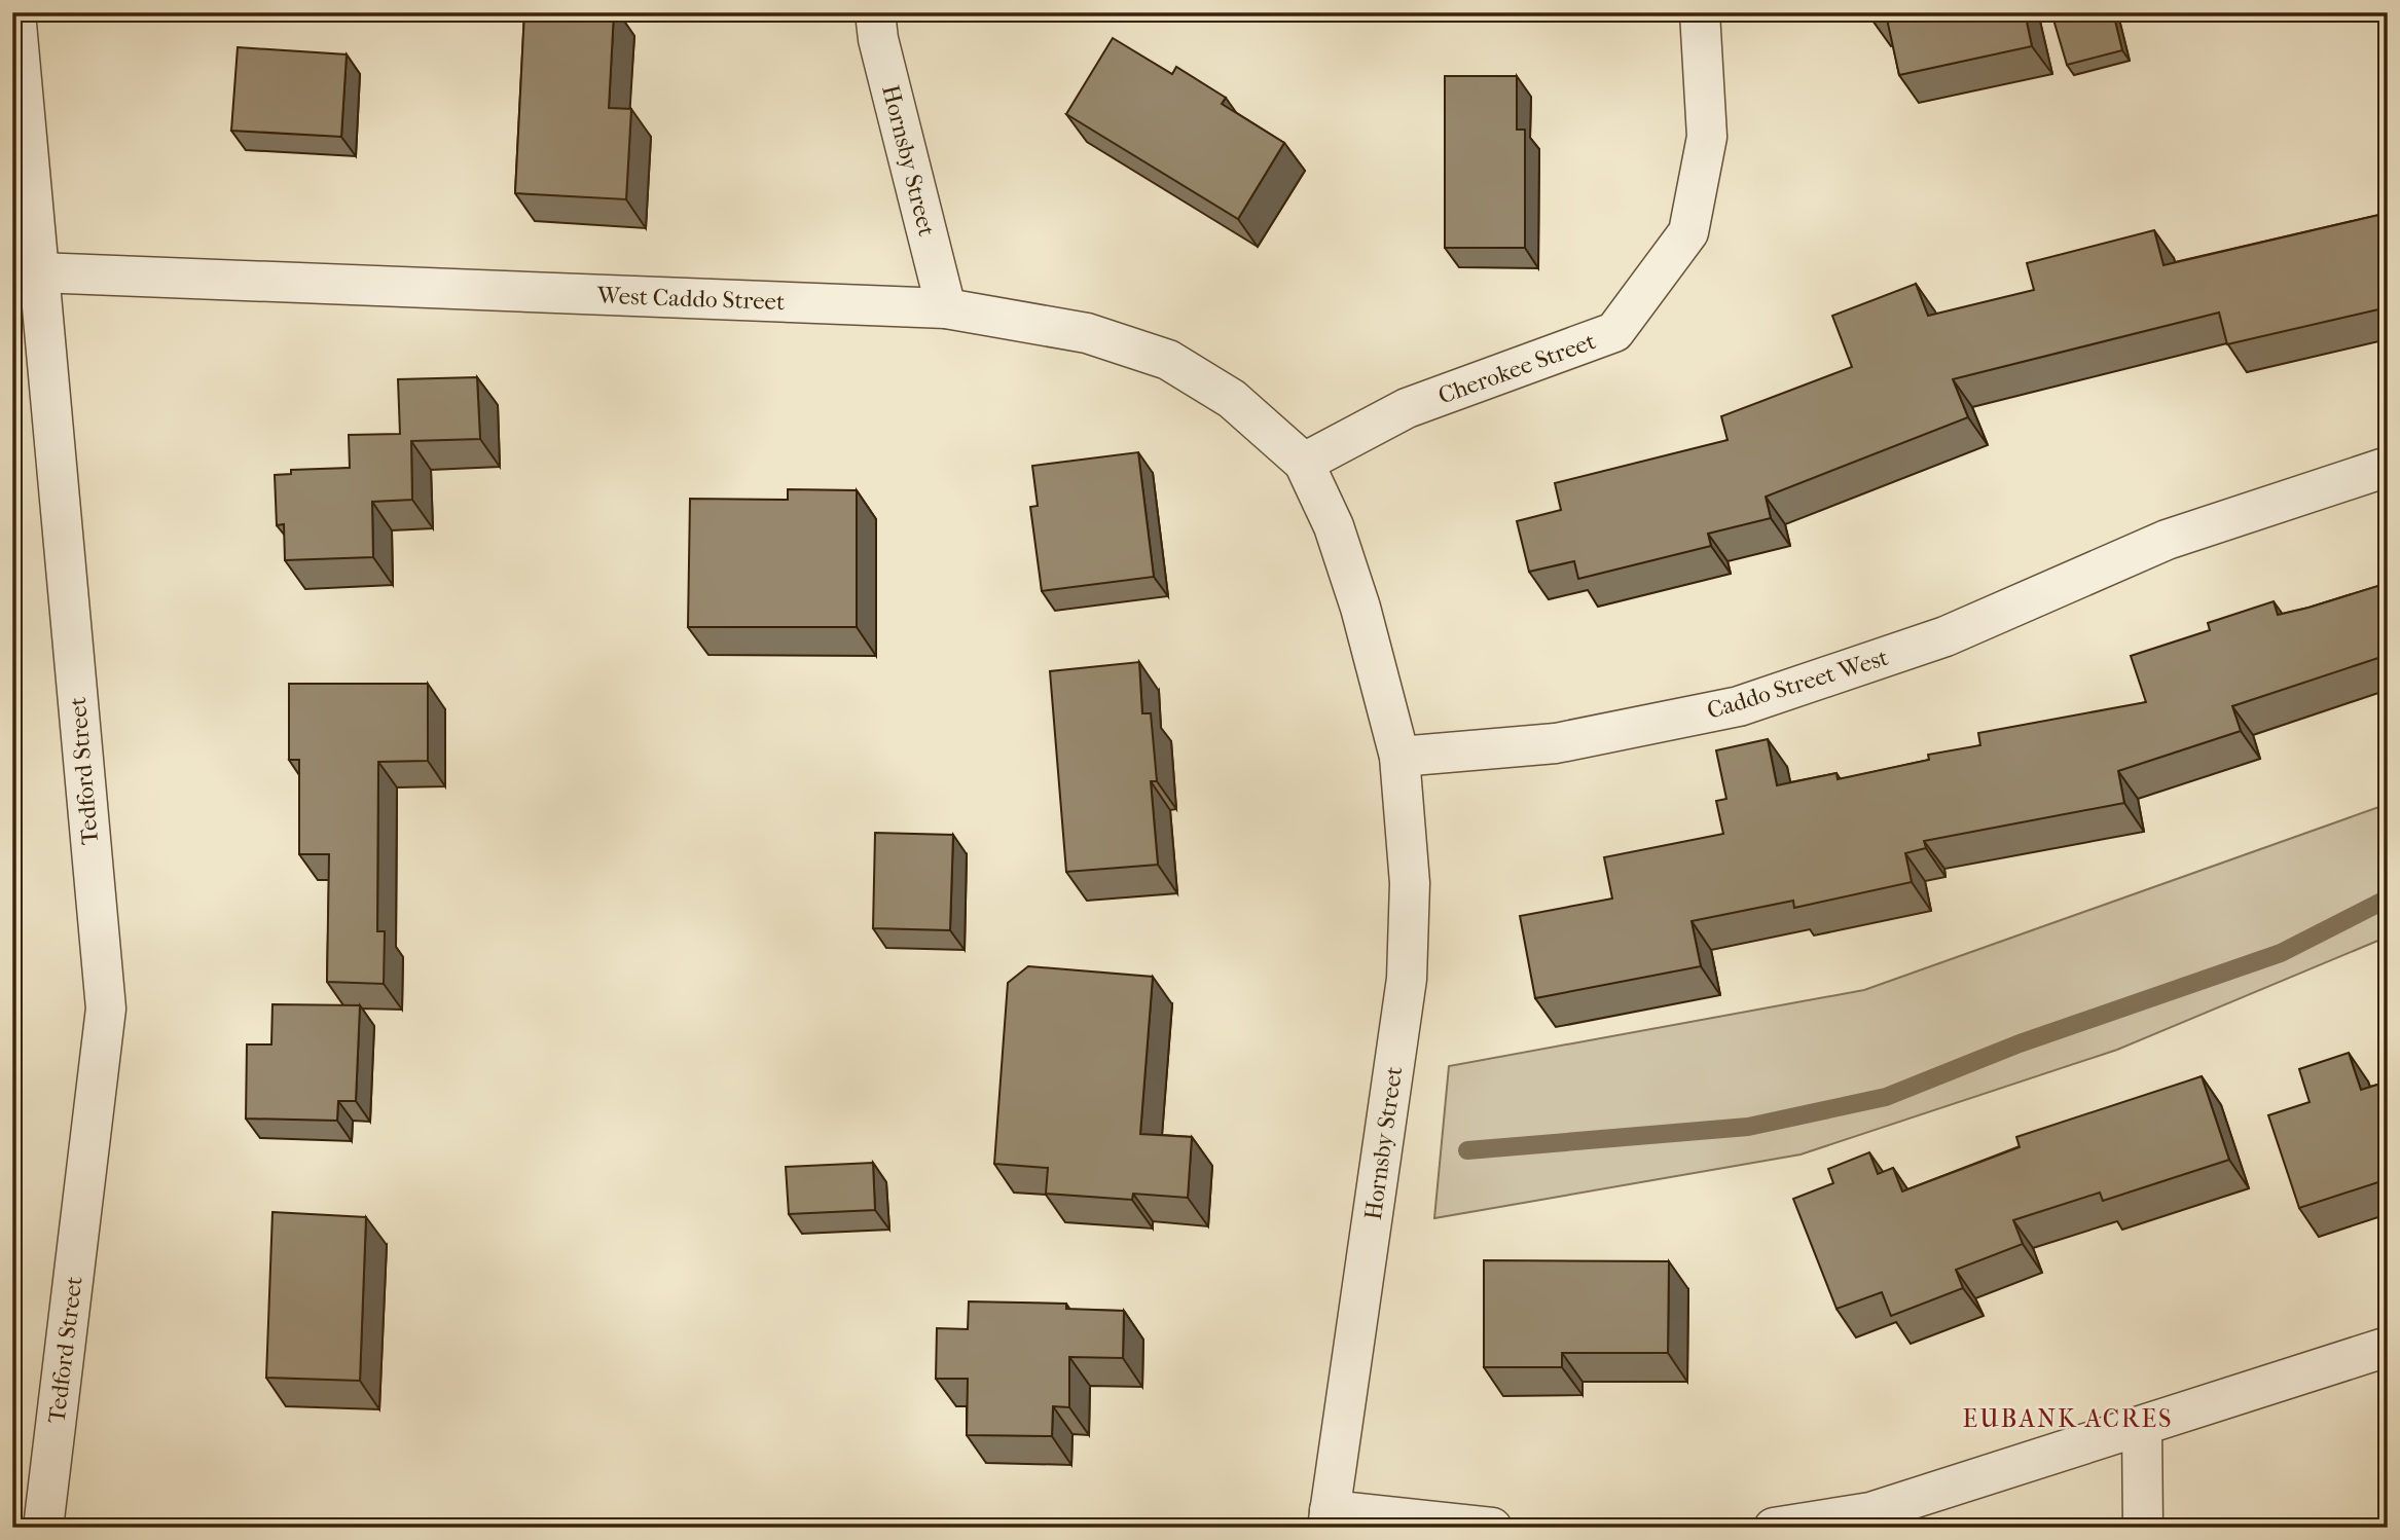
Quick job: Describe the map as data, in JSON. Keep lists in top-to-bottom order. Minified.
{"streets":{"street":["Hornsby Street","West Caddo Street","Cherokee Street","Caddo Street West","Tedford Street"]},"crossings":[["Hornsby Street","West Caddo Street"],["Hornsby Street","Caddo Street West"],["West Caddo Street","Cherokee Street"],["West Caddo Street","Tedford Street"]],"districts":["EUBANK ACRES"]}
